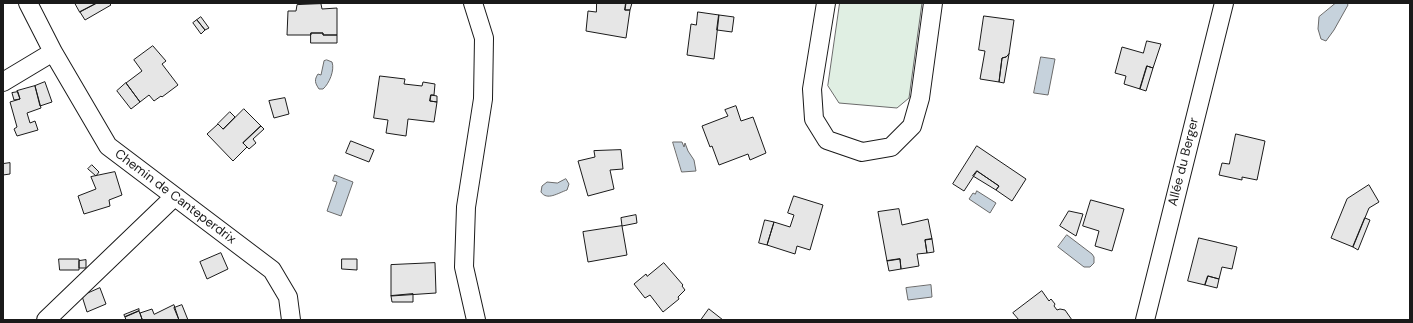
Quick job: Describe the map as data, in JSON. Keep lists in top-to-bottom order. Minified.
{"streets":{"street":["Allée du Berger","Chemin de Canteperdrix"]}}
